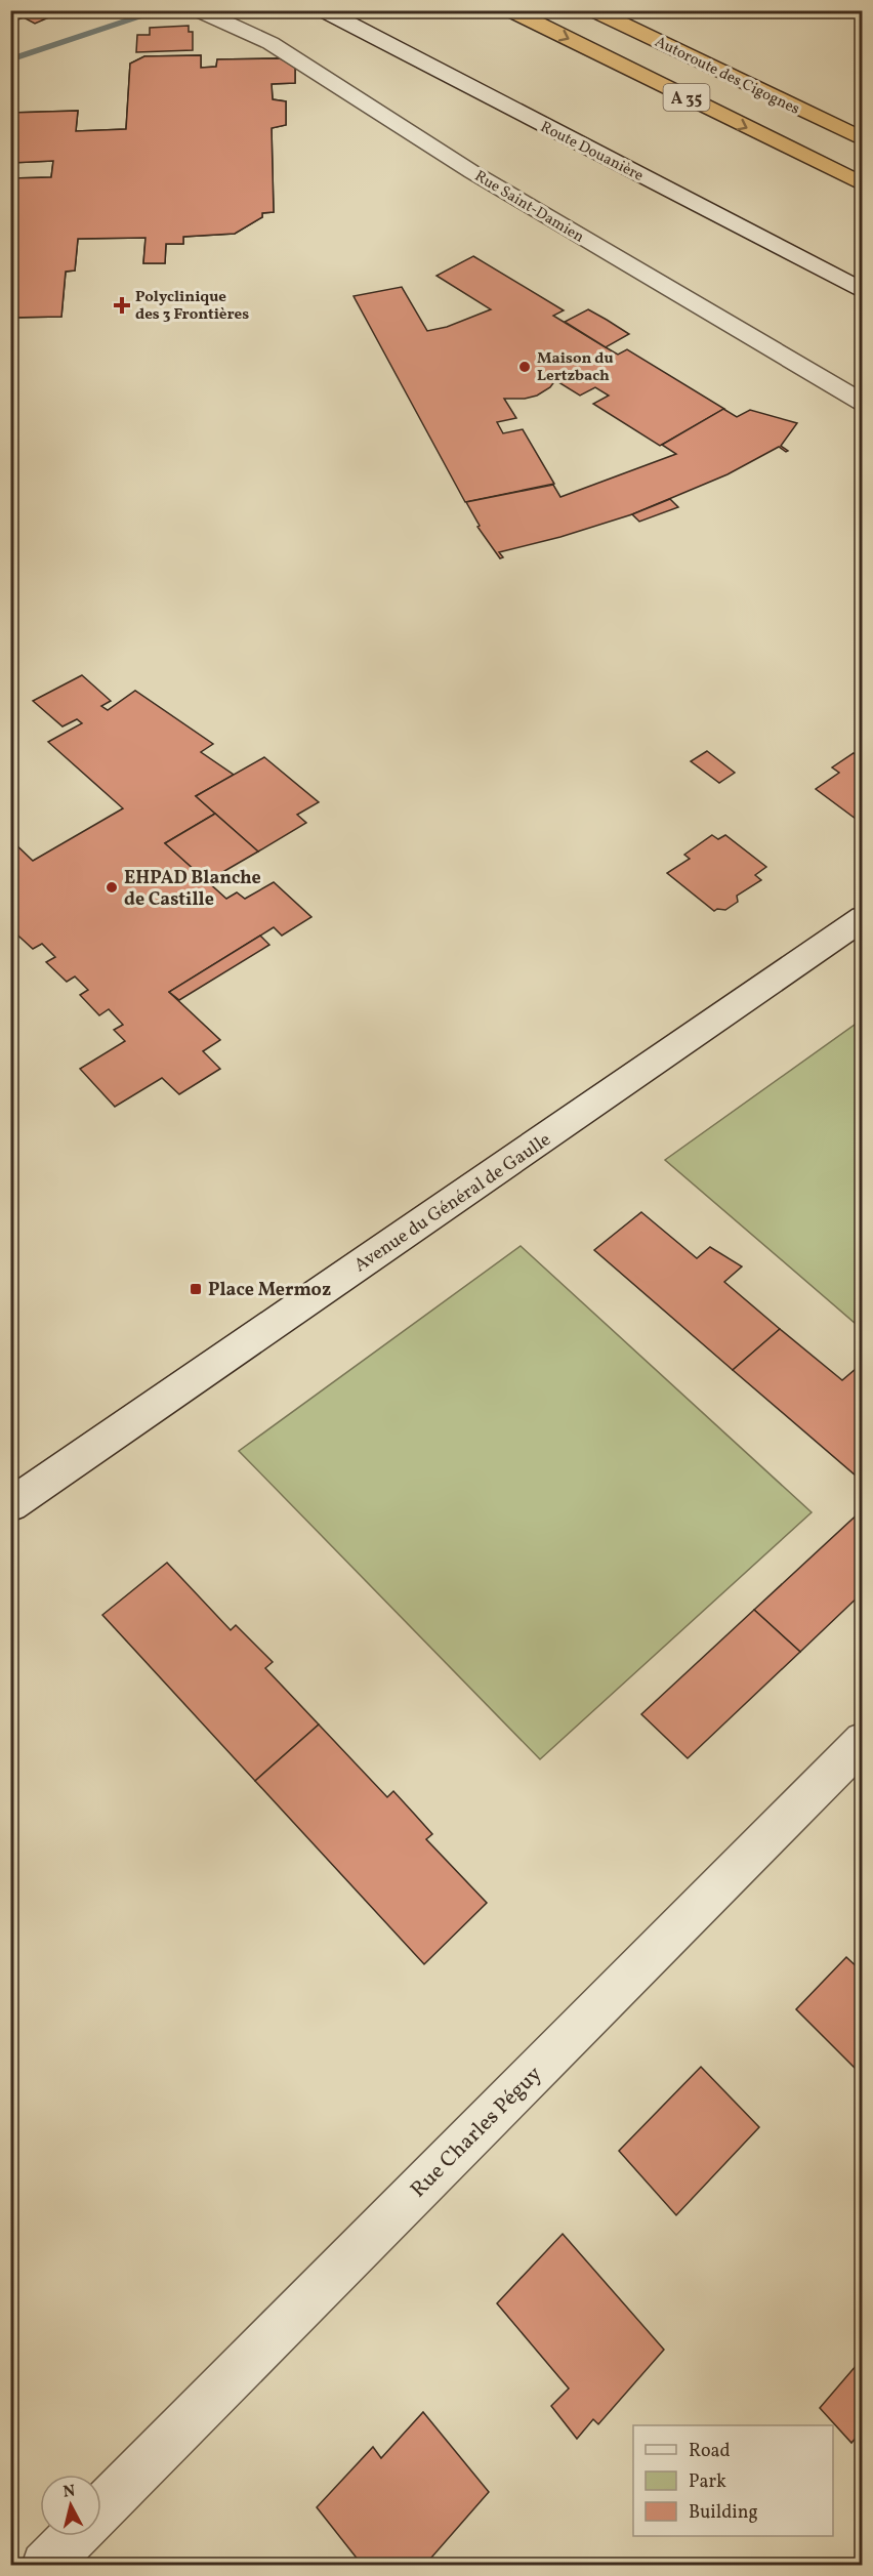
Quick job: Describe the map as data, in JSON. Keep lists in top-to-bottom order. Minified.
{"streets":{"highway":["Autoroute des Cigognes","A 35"],"street":["Route Douanière","Rue Saint-Damien","Avenue du Général de Gaulle","Rue Charles Péguy"]},"places":{"health":["Polyclinique des 3 Frontières"],"other":["Maison du Lertzbach","EHPAD Blanche de Castille"],"transit":["Place Mermoz"]},"legend":["Road","Park","Building"],"north":"top"}
